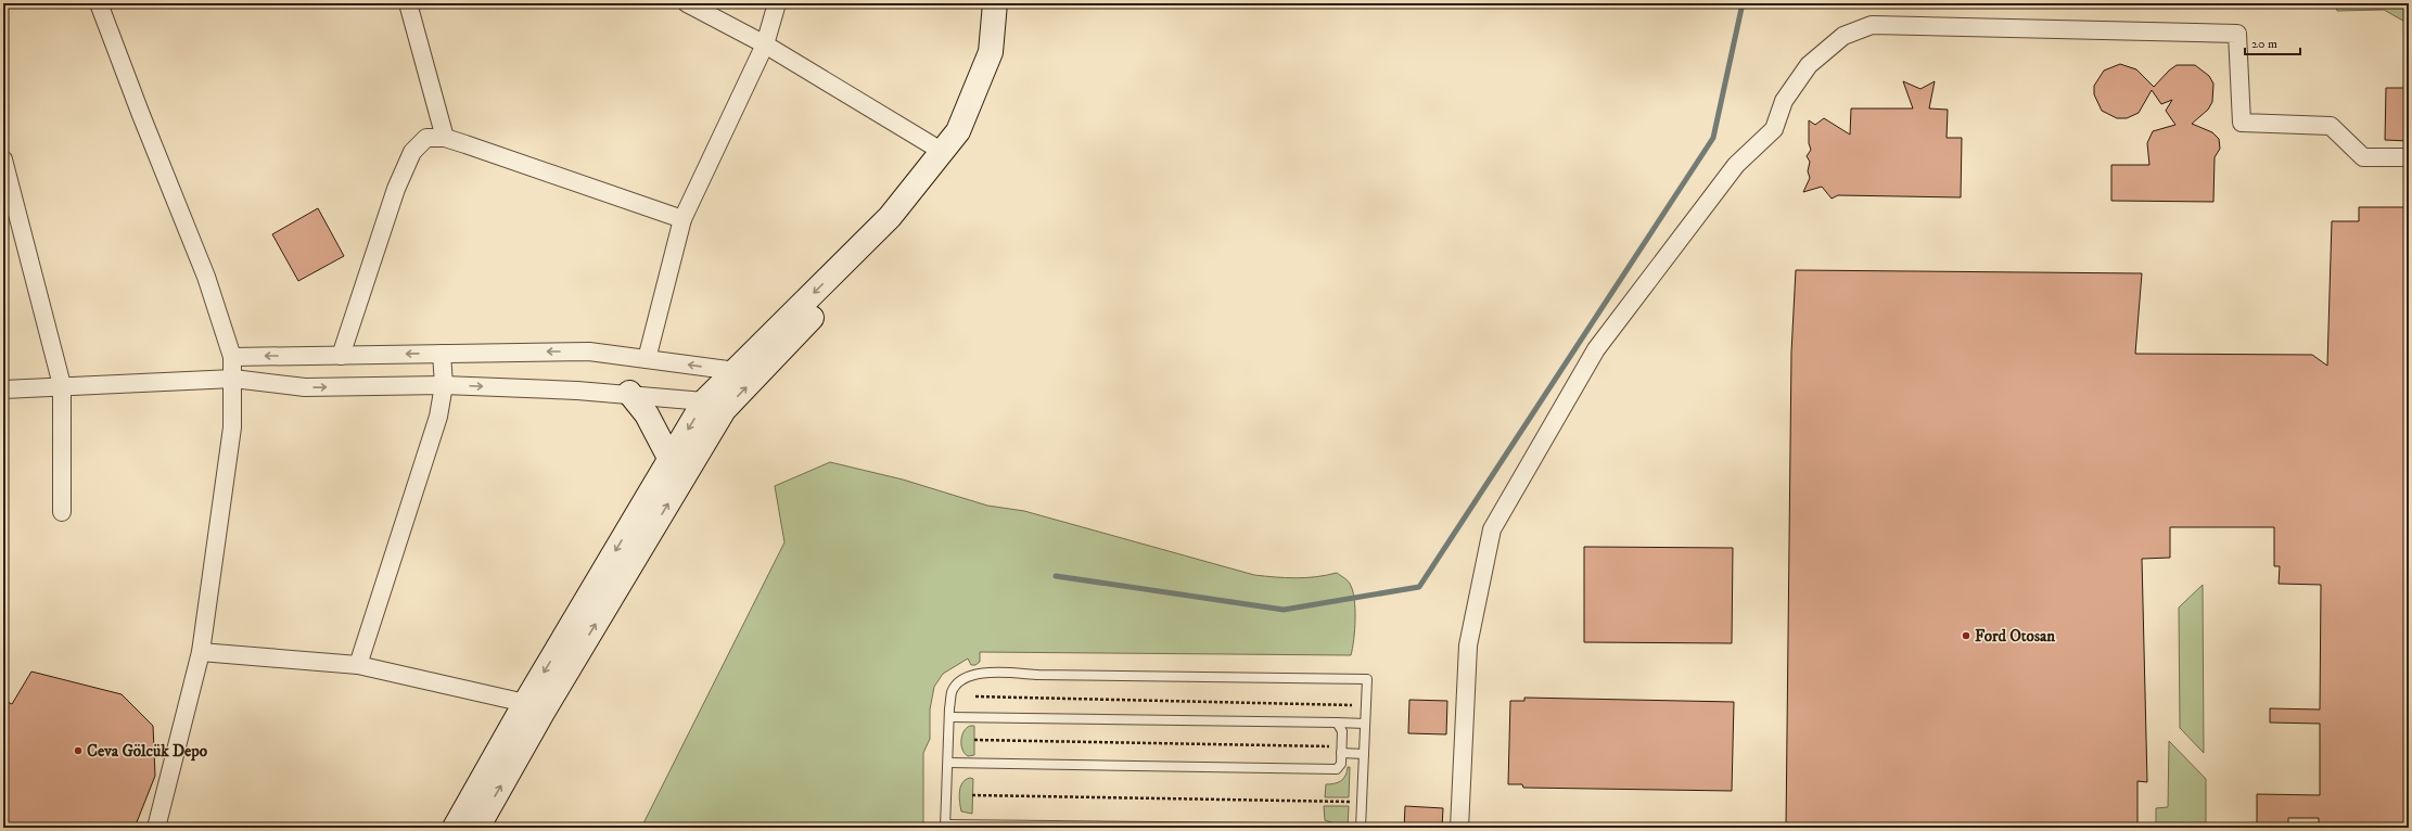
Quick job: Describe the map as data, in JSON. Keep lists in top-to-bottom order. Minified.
{"places":["Ford Otosan","Ceva Gölcük Depo"],"scale_bar":"20 m"}
